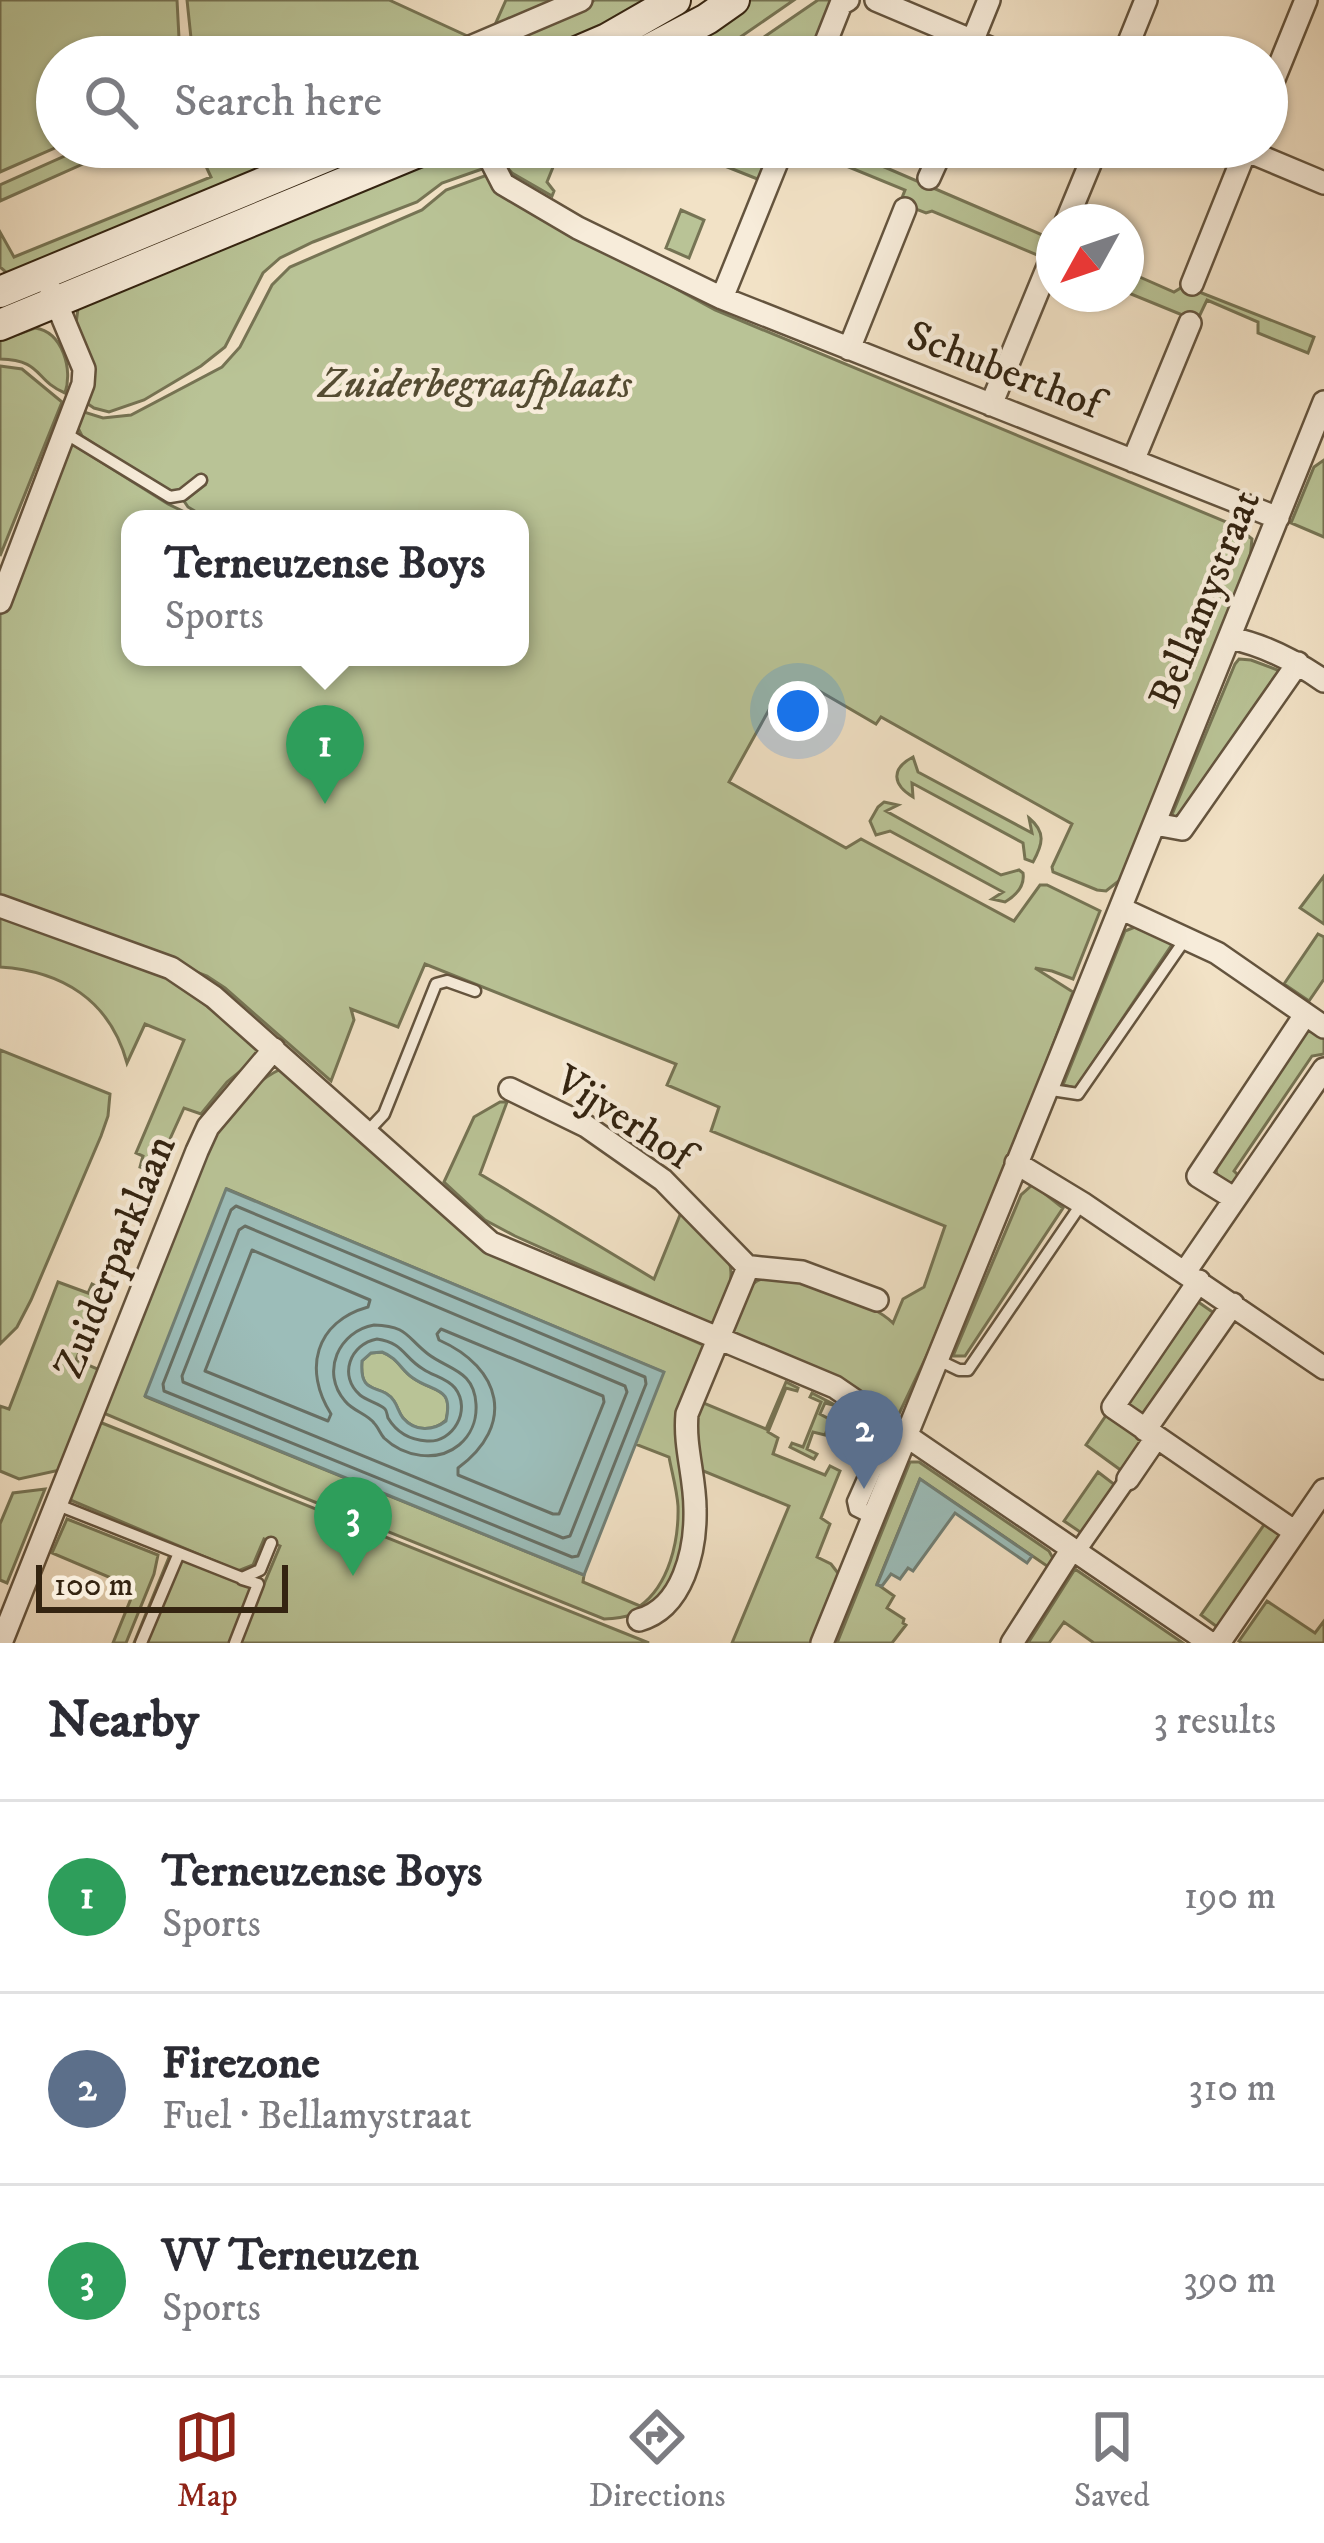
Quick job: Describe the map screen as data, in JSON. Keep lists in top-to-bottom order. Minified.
{"streets":{"street":["Schuberthof","Bellamystraat","Vijverhof","Zuiderparklaan"]},"crossings":[["Schuberthof","Bellamystraat"]],"parks":["Zuiderbegraafplaats"],"scale_bar":"100 m","north":"bottom left","page":{"search":"Search here","popup":["Terneuzense Boys","Sports"],"pins":["1","2","3"],"scale":"100 m","heading":["Nearby","3 results"],"list":[{"mark":"1","name":"Terneuzense Boys","note":"Sports","value":"190 m"},{"mark":"2","name":"Firezone","note":"Fuel · Bellamystraat","value":"310 m"},{"mark":"3","name":"VV Terneuzen","note":"Sports","value":"390 m"}],"nav":["Map","Directions","Saved"]}}
